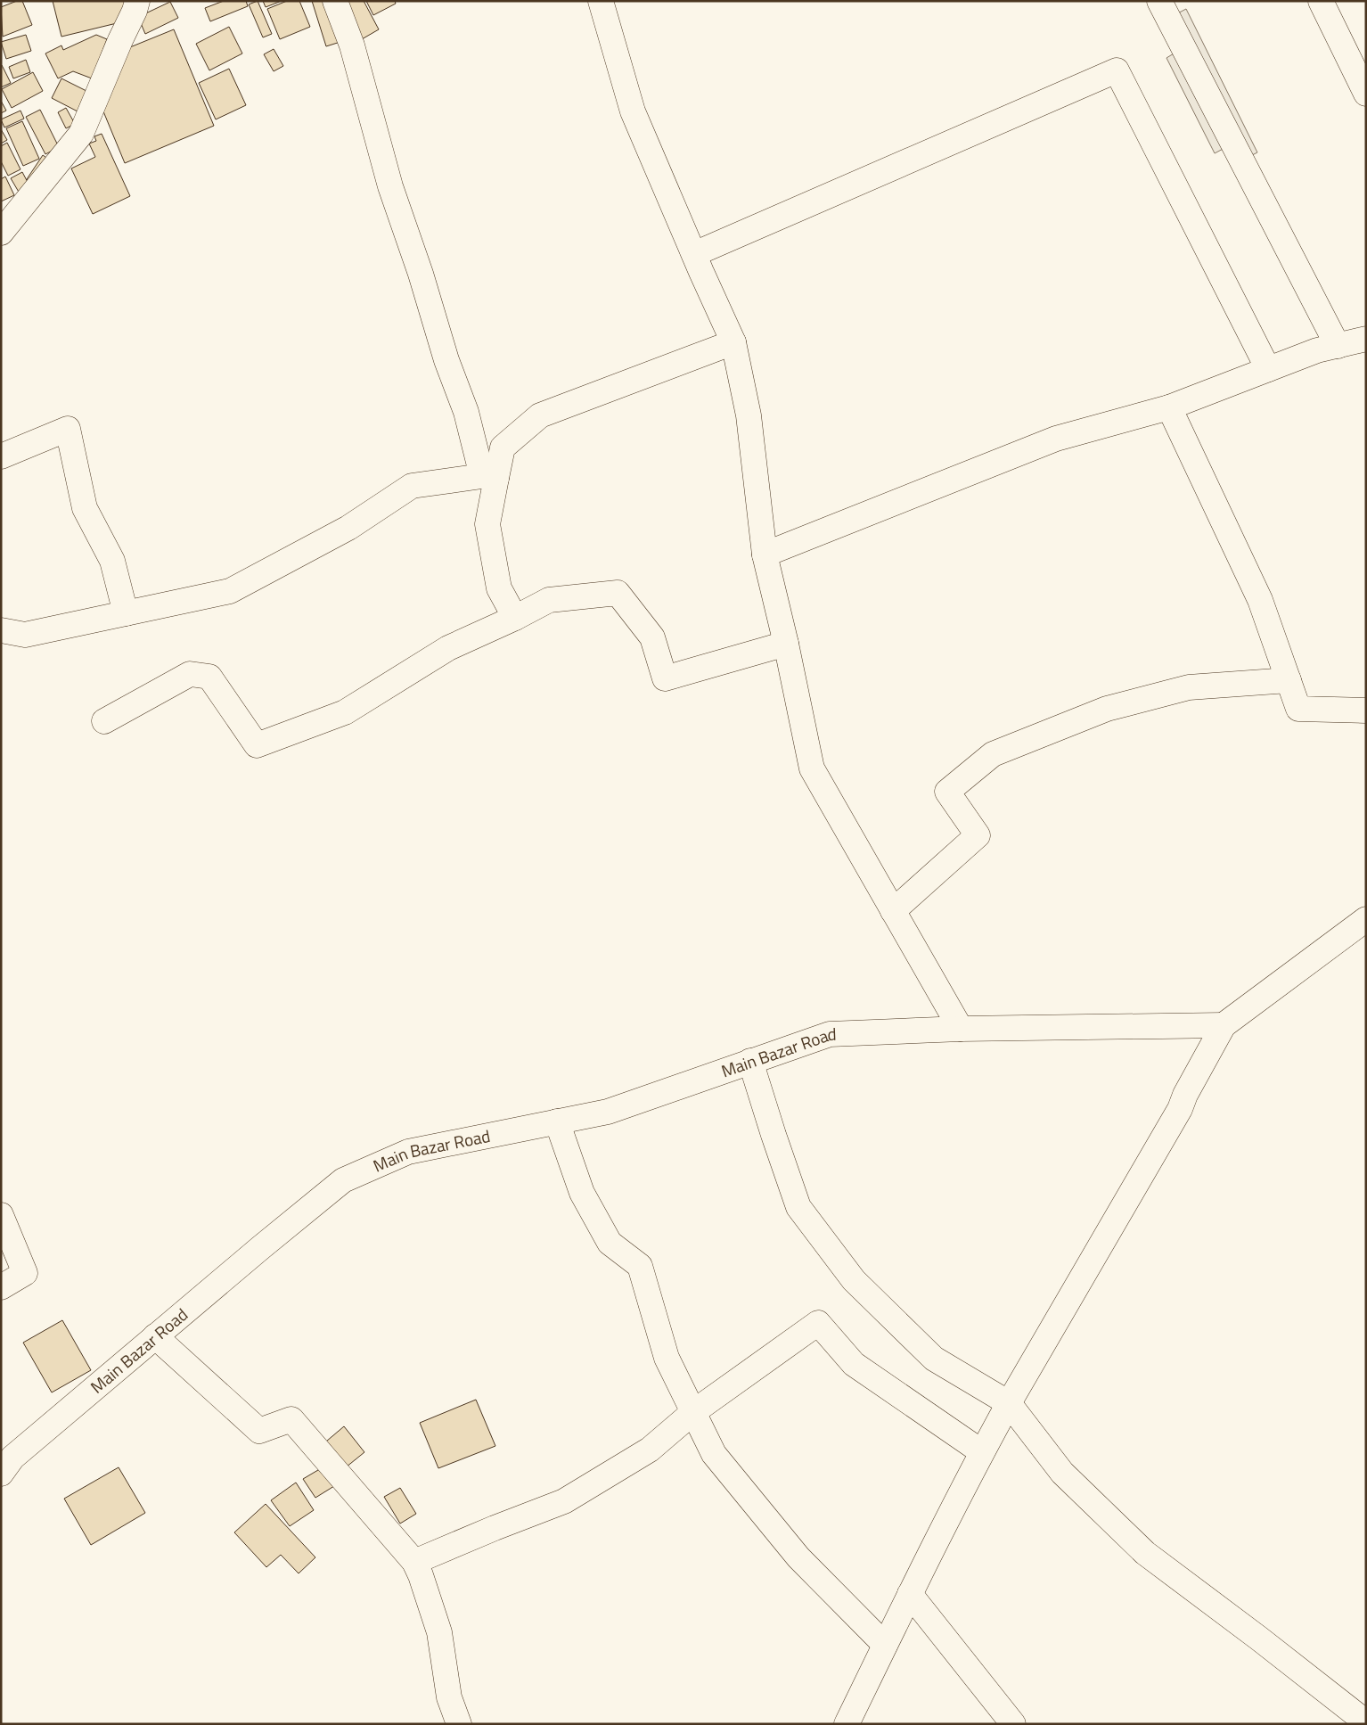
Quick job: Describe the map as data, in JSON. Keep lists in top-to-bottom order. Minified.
{"streets":{"street":["Main Bazar Road"]}}
